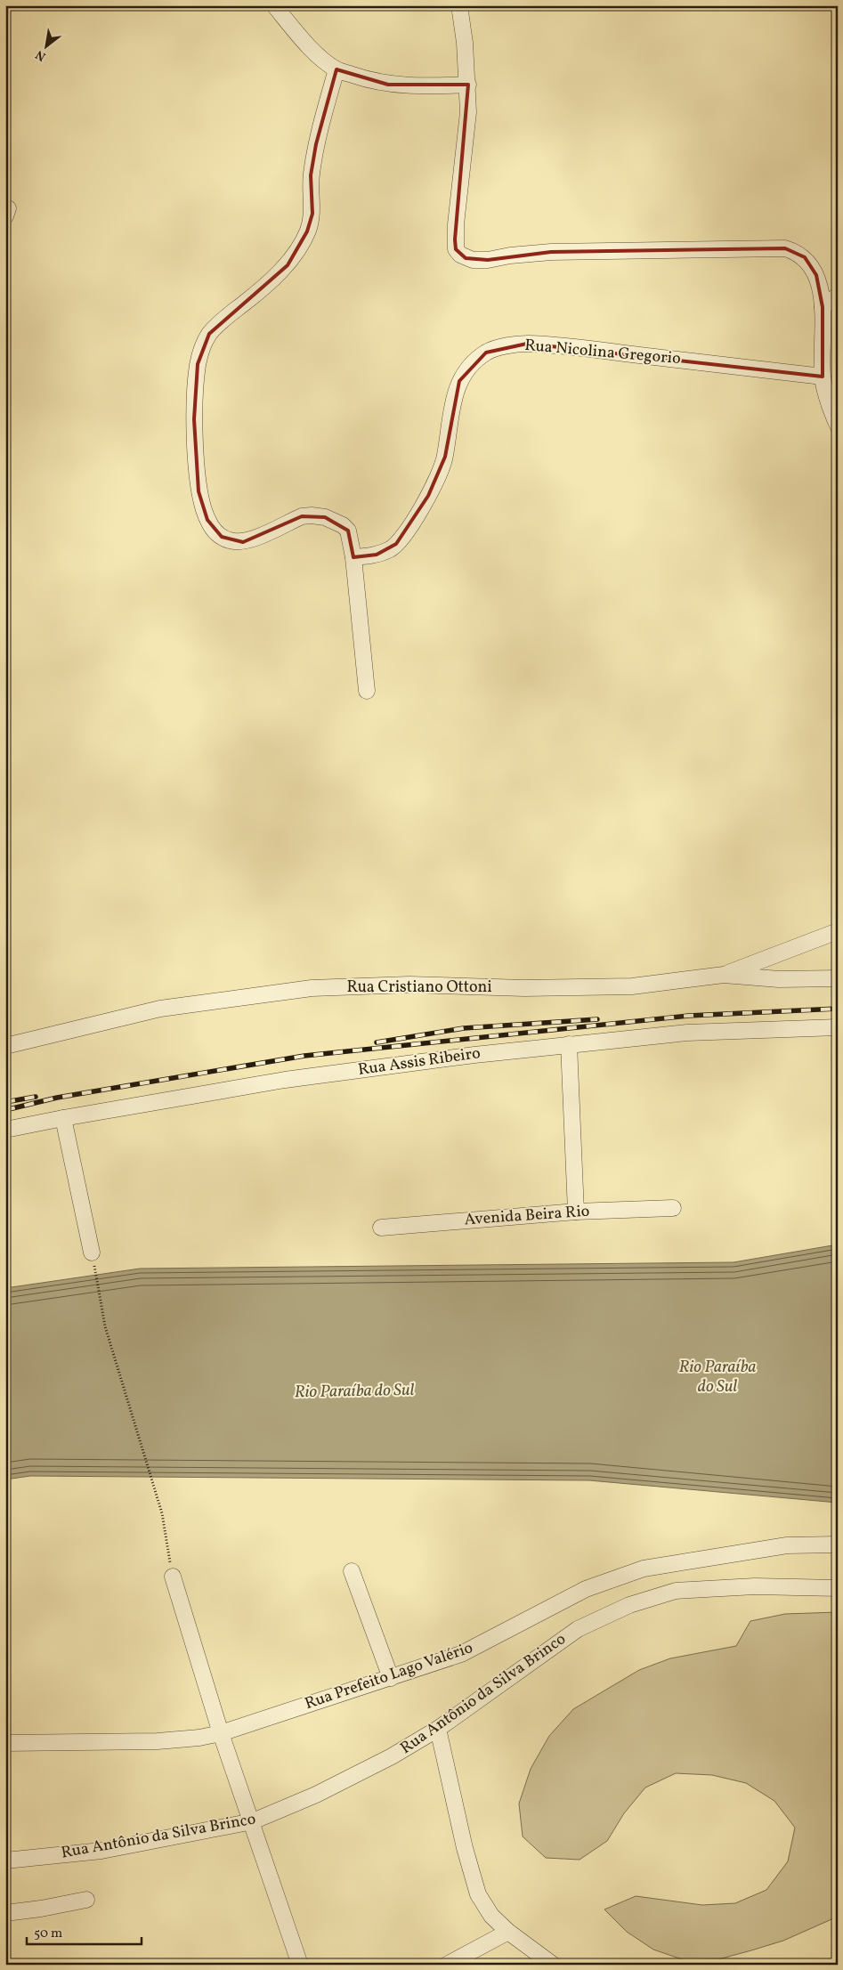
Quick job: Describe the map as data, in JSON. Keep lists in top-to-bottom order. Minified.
{"streets":{"street":["Rua Nicolina Gregorio","Rua Cristiano Ottoni","Rua Assis Ribeiro","Avenida Beira Rio","Rua Prefeito Lago Valério","Rua Antônio da Silva Brinco"]},"water":["Rio Paraíba do Sul"],"scale_bar":"50 m","north":"bottom left"}
